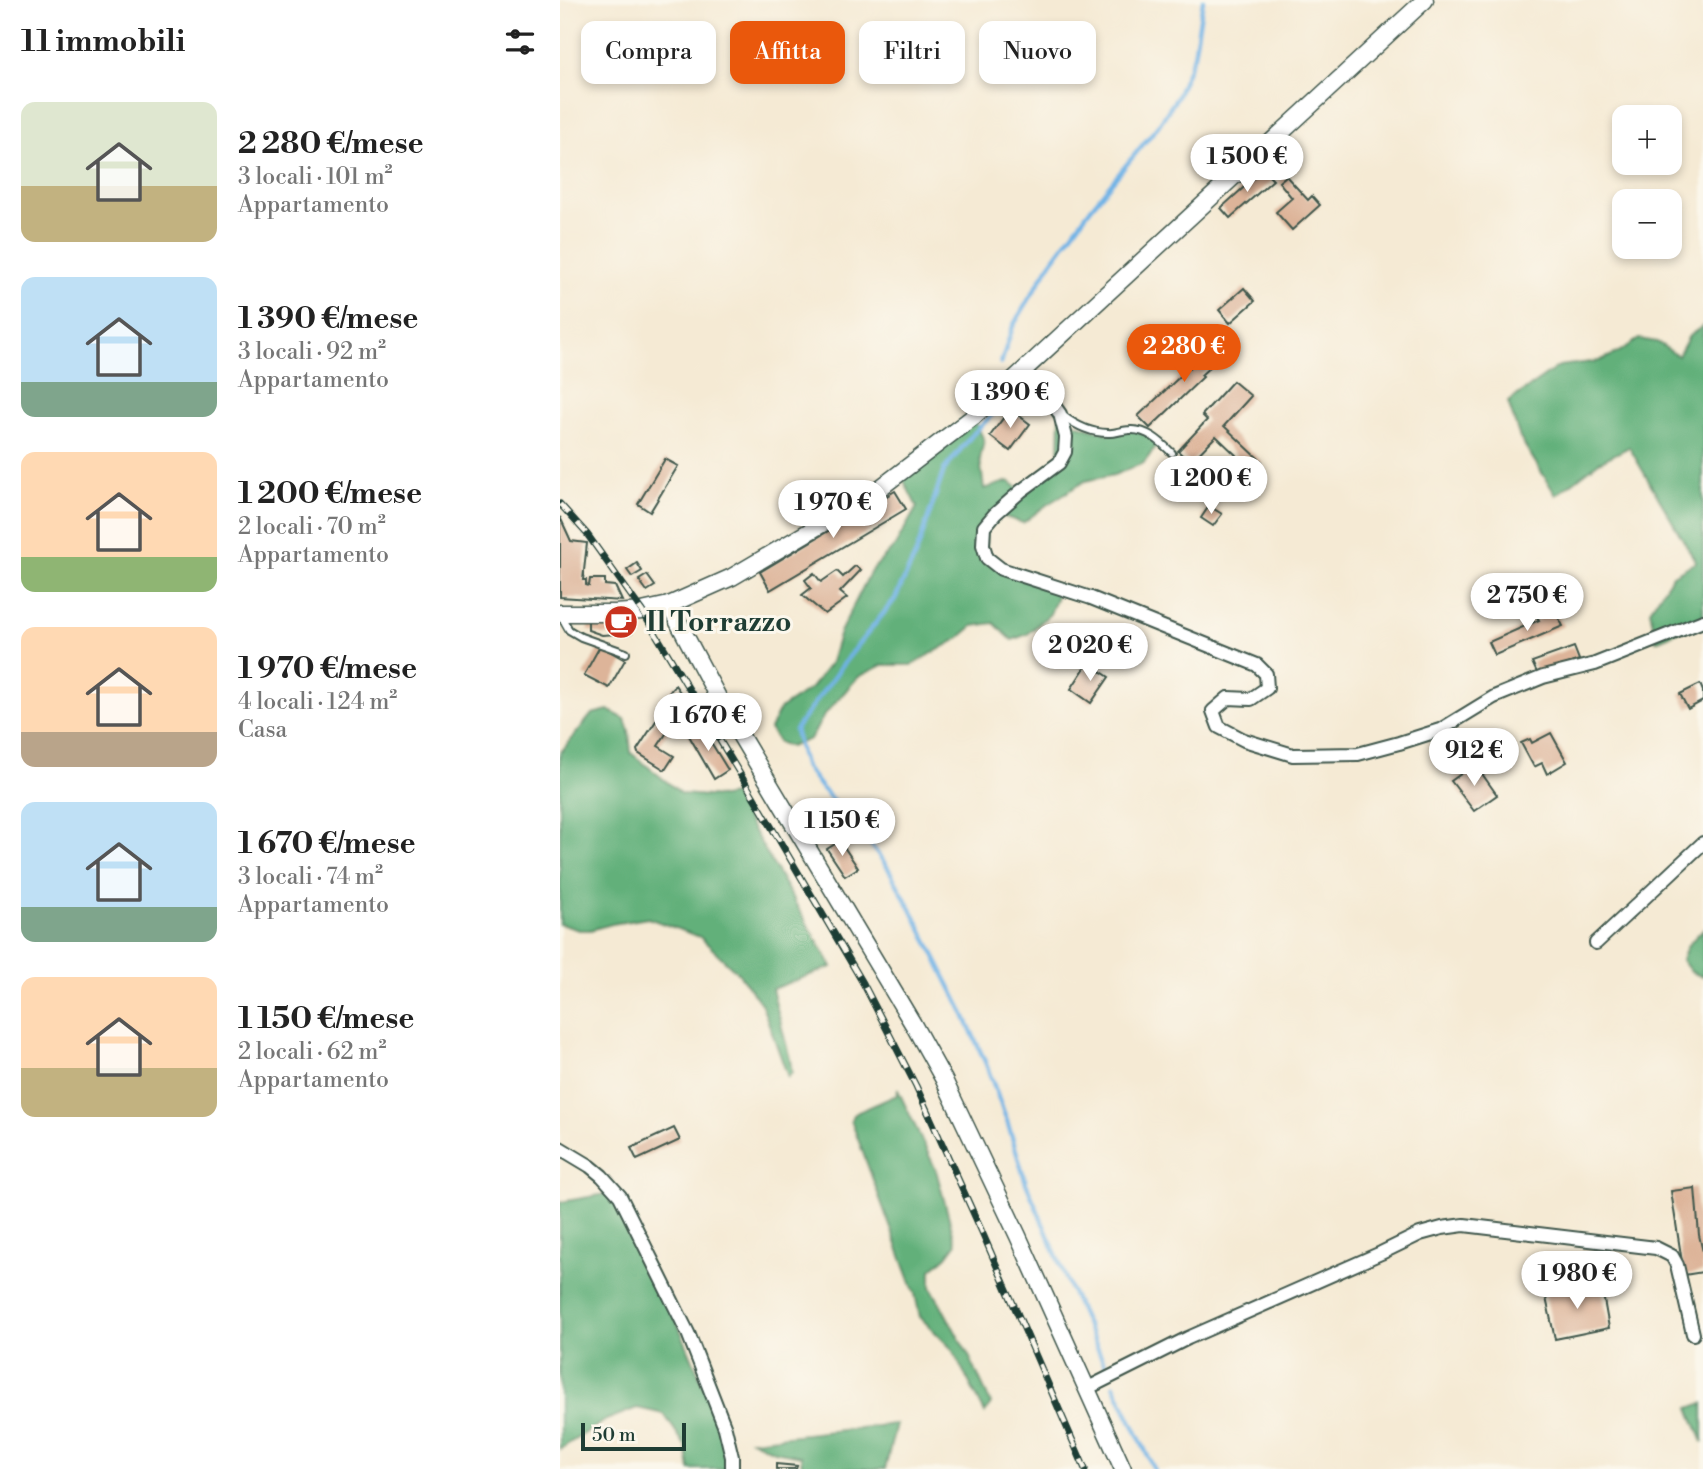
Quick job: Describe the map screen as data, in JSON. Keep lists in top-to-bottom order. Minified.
{"places":{"cafe":["Il Torrazzo"]},"scale_bar":"50 m","page":{"heading":"11 immobili","chip":["Compra","Affitta","Filtri","Nuovo"],"list":[{"name":"2 280 €/mese","note":"3 locali · 101 m² · Appartamento"},{"name":"1 390 €/mese","note":"3 locali · 92 m² · Appartamento"},{"name":"1 200 €/mese","note":"2 locali · 70 m² · Appartamento"},{"name":"1 970 €/mese","note":"4 locali · 124 m² · Casa"},{"name":"1 670 €/mese","note":"3 locali · 74 m² · Appartamento"},{"name":"1 150 €/mese","note":"2 locali · 62 m² · Appartamento"}],"map_buttons":["+","−"],"price":["1 500 €","2 280 €","1 390 €","1 200 €","1 970 €","2 750 €","2 020 €","1 670 €","912 €","1 150 €","1 980 €"],"scale":"50 m"}}
